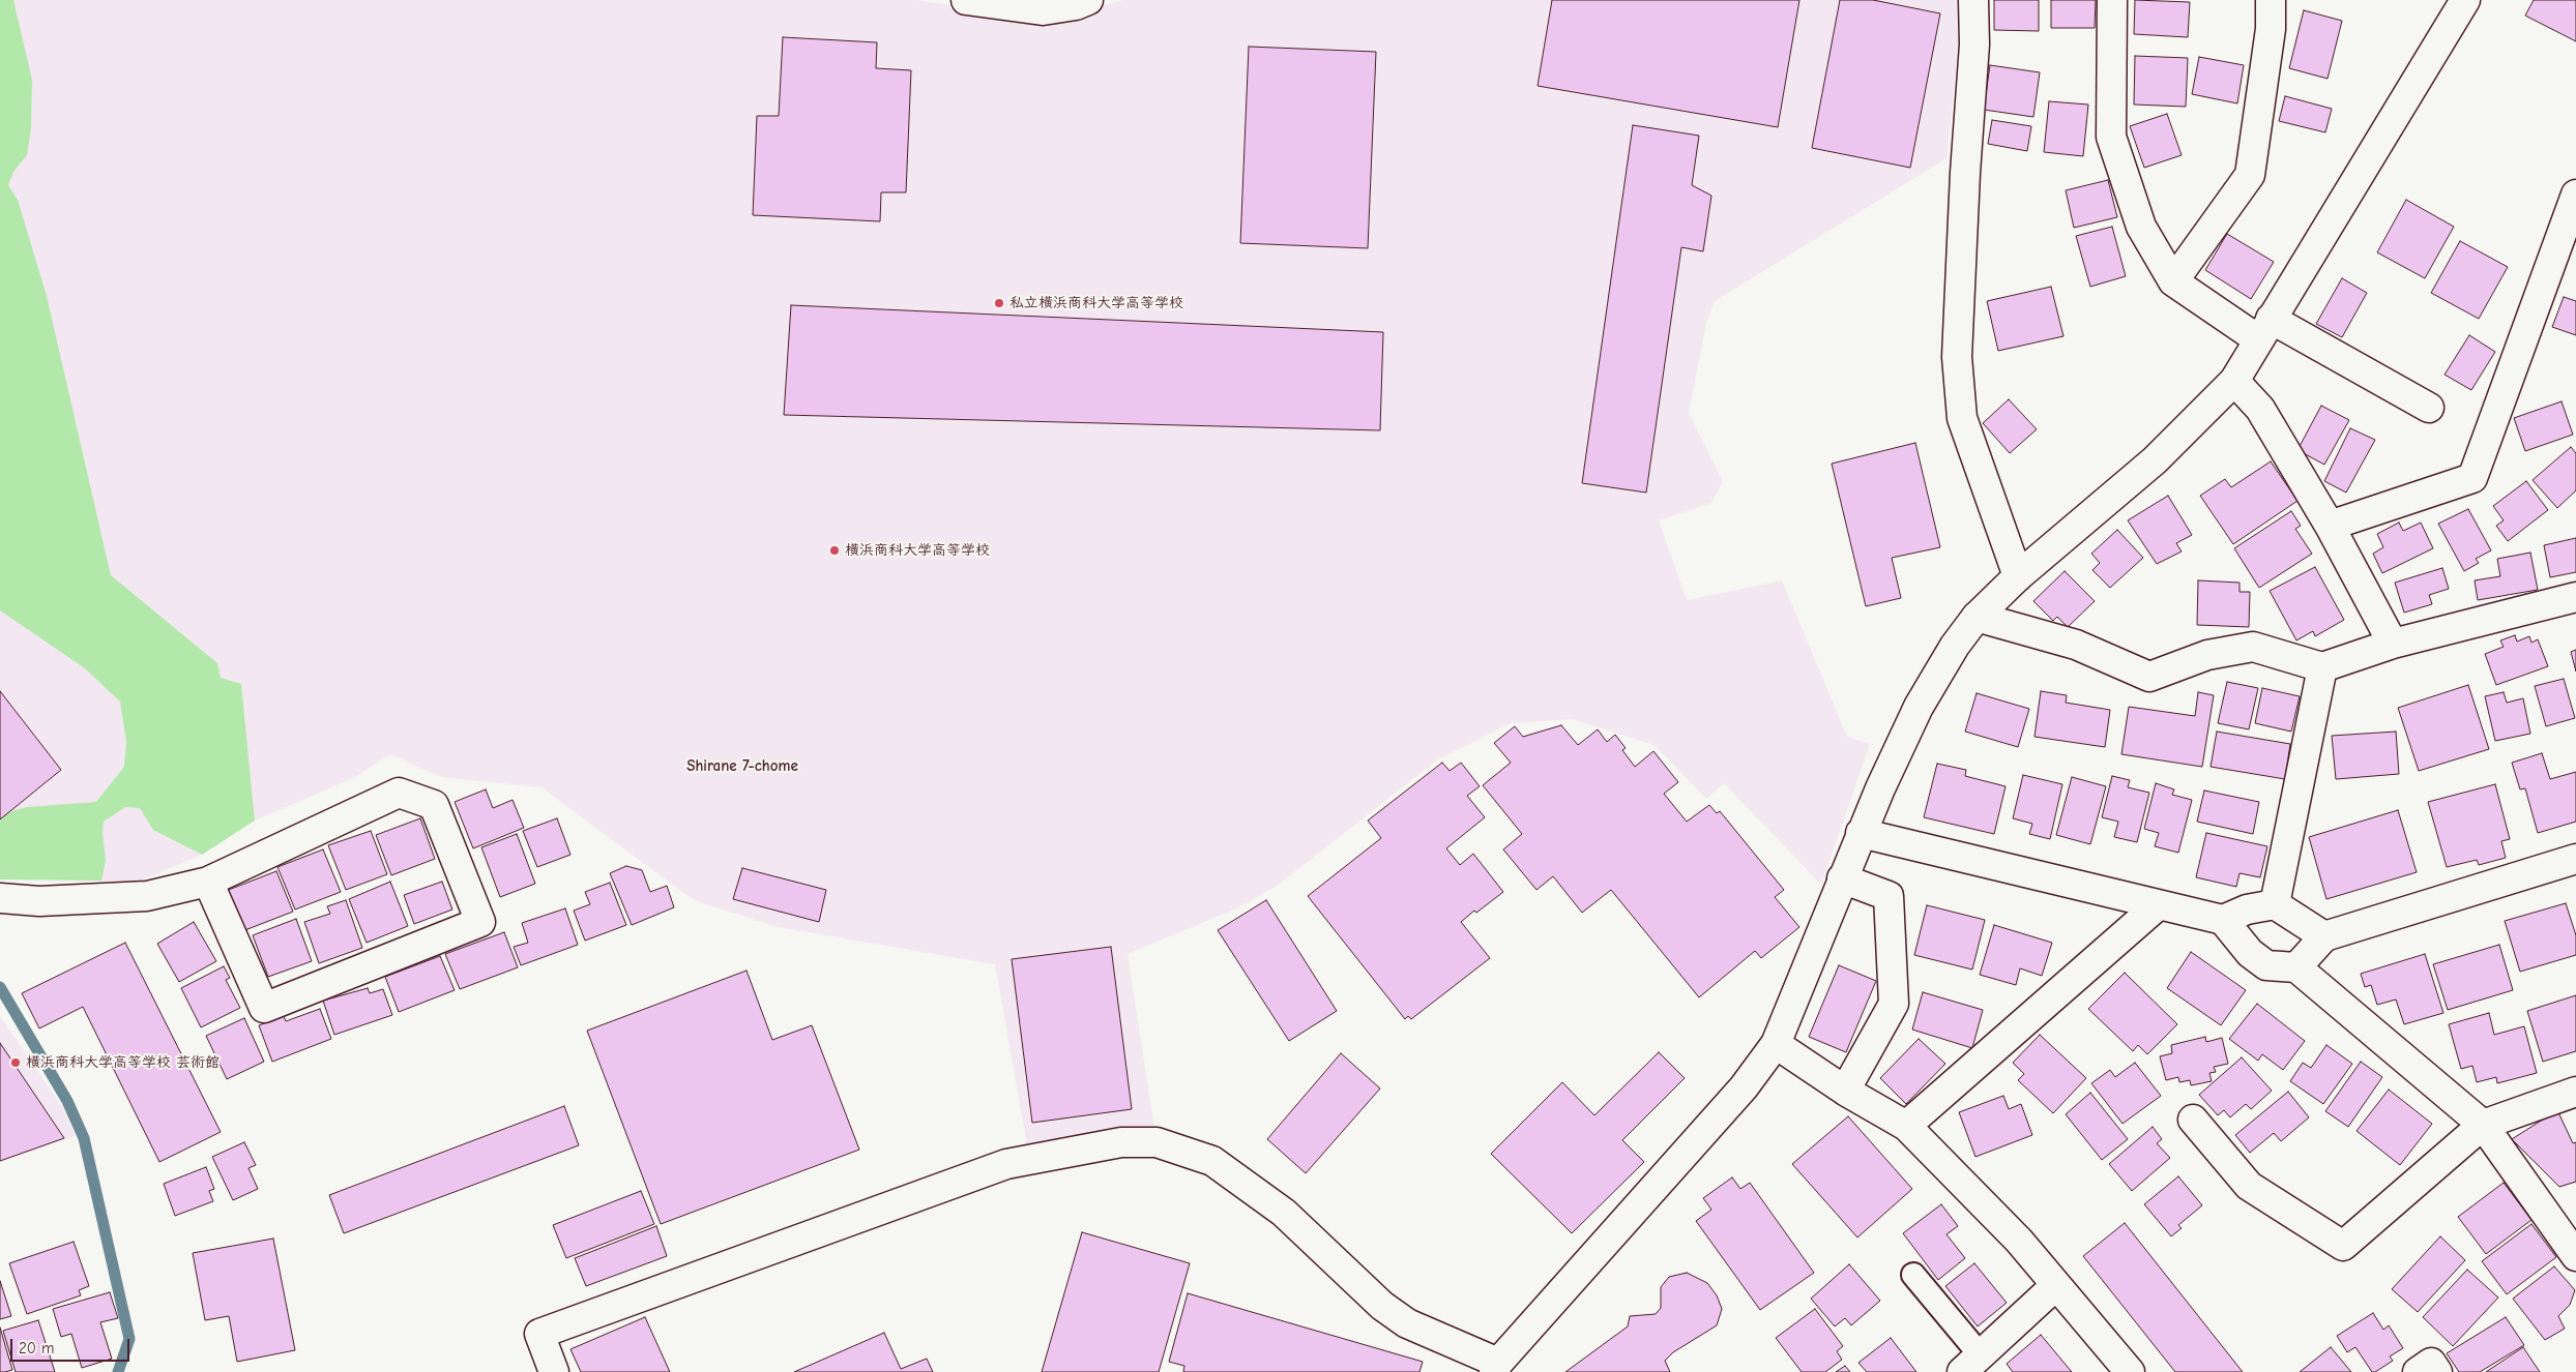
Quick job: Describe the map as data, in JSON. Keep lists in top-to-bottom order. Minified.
{"districts":["Shirane 7-chome"],"places":["私立横浜商科大学高等学校","横浜商科大学高等学校","横浜商科大学高等学校 芸術館"],"scale_bar":"20 m"}
